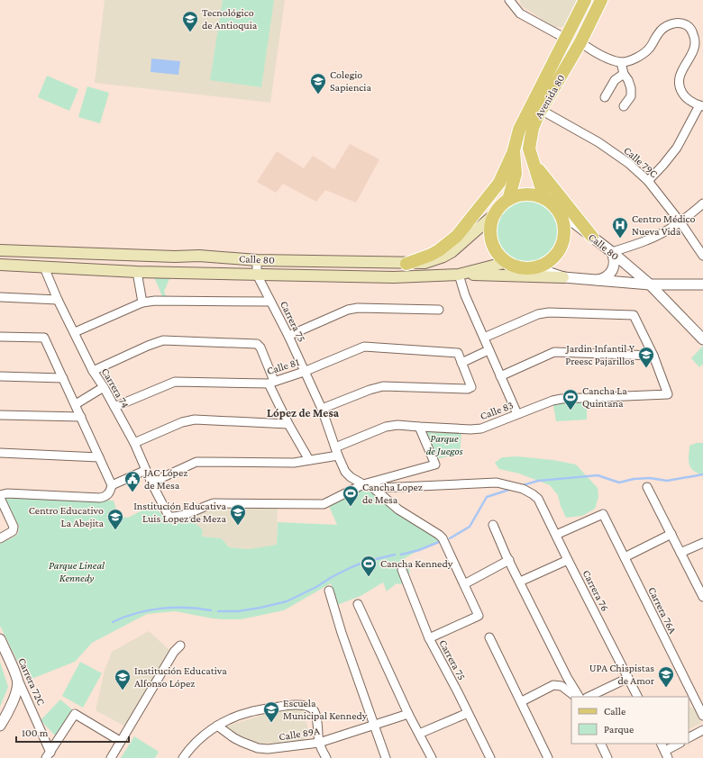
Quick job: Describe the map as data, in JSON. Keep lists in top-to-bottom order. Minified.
{"streets":{"main road":["Avenida 80","Calle 80"],"street":["Calle 79C","Carrera 75","Calle 81","Carrera 74","Calle 83","Carrera 76","Carrera 76A","Carrera 72C","Calle 89A"]},"crossings":[["Avenida 80","Calle 79C"],["Avenida 80","Calle 80"],["Calle 80","Carrera 75"],["Calle 80","Carrera 74"],["Carrera 75","Calle 81"],["Carrera 75","Carrera 74"],["Carrera 75","Calle 83"],["Calle 81","Carrera 74"],["Carrera 76","Carrera 76A"]],"districts":["López de Mesa"],"parks":["Parque de Juegos","Parque Lineal Kennedy"],"places":{"school or university":["Tecnológico de Antioquia","Colegio Sapiencia","Jardin Infantil Y Preesc Pajarillos","Institución Educativa Luis Lopez de Meza","Centro Educativo La Abejita","UPA Chispistas de Amor","Institución Educativa Alfonso López","Escuela Municipal Kennedy"],"hospital":["Centro Médico Nueva Vida"],"sports":["Cancha La Quintana","Cancha Lopez de Mesa","Cancha Kennedy"],"public building":["JAC López de Mesa"]},"legend":["Calle","Parque"],"scale_bar":"100 m"}
